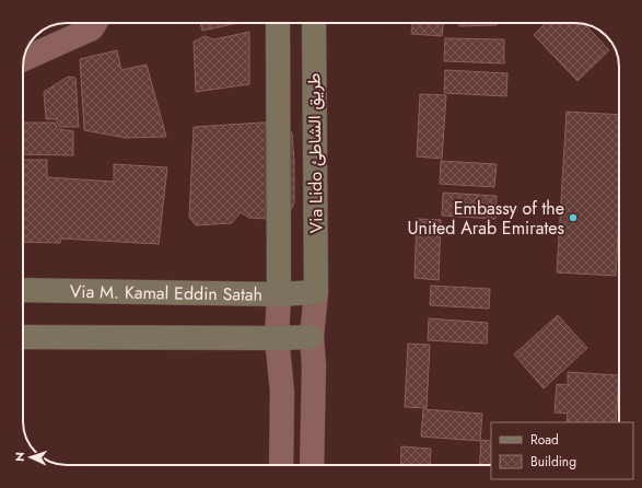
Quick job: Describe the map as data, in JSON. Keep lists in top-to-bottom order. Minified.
{"streets":{"main road":["Via Lido طريق الشاطئ","Via M. Kamal Eddin Satah"]},"crossings":[["Via Lido طريق الشاطئ","Via M. Kamal Eddin Satah"]],"places":["Embassy of the United Arab Emirates"],"legend":["Road","Building"],"north":"left"}
